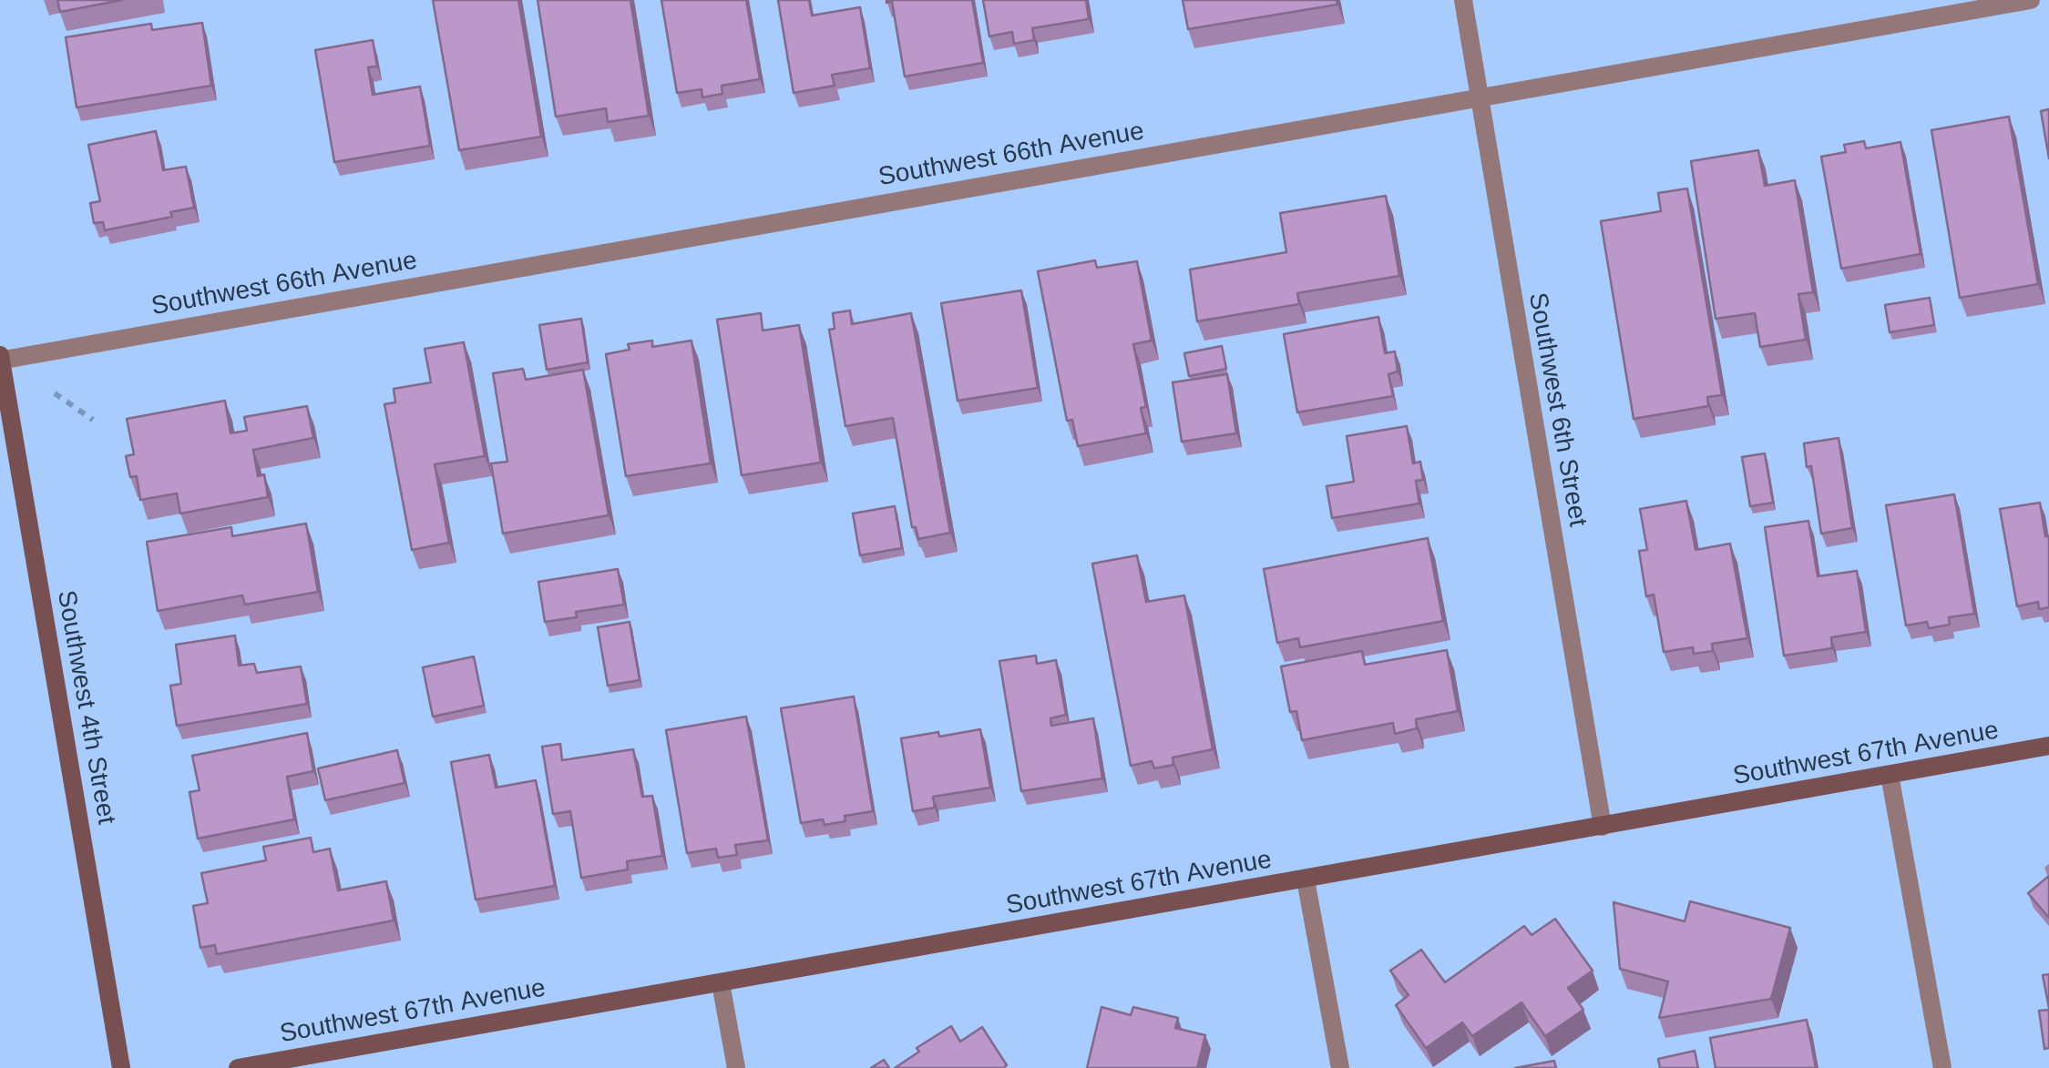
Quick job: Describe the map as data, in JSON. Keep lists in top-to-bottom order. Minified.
{"streets":{"main road":["Southwest 4th Street","Southwest 67th Avenue"],"street":["Southwest 66th Avenue","Southwest 6th Street"]},"crossings":[["Southwest 66th Avenue","Southwest 6th Street"],["Southwest 66th Avenue","Southwest 4th Street"],["Southwest 6th Street","Southwest 67th Avenue"]]}
